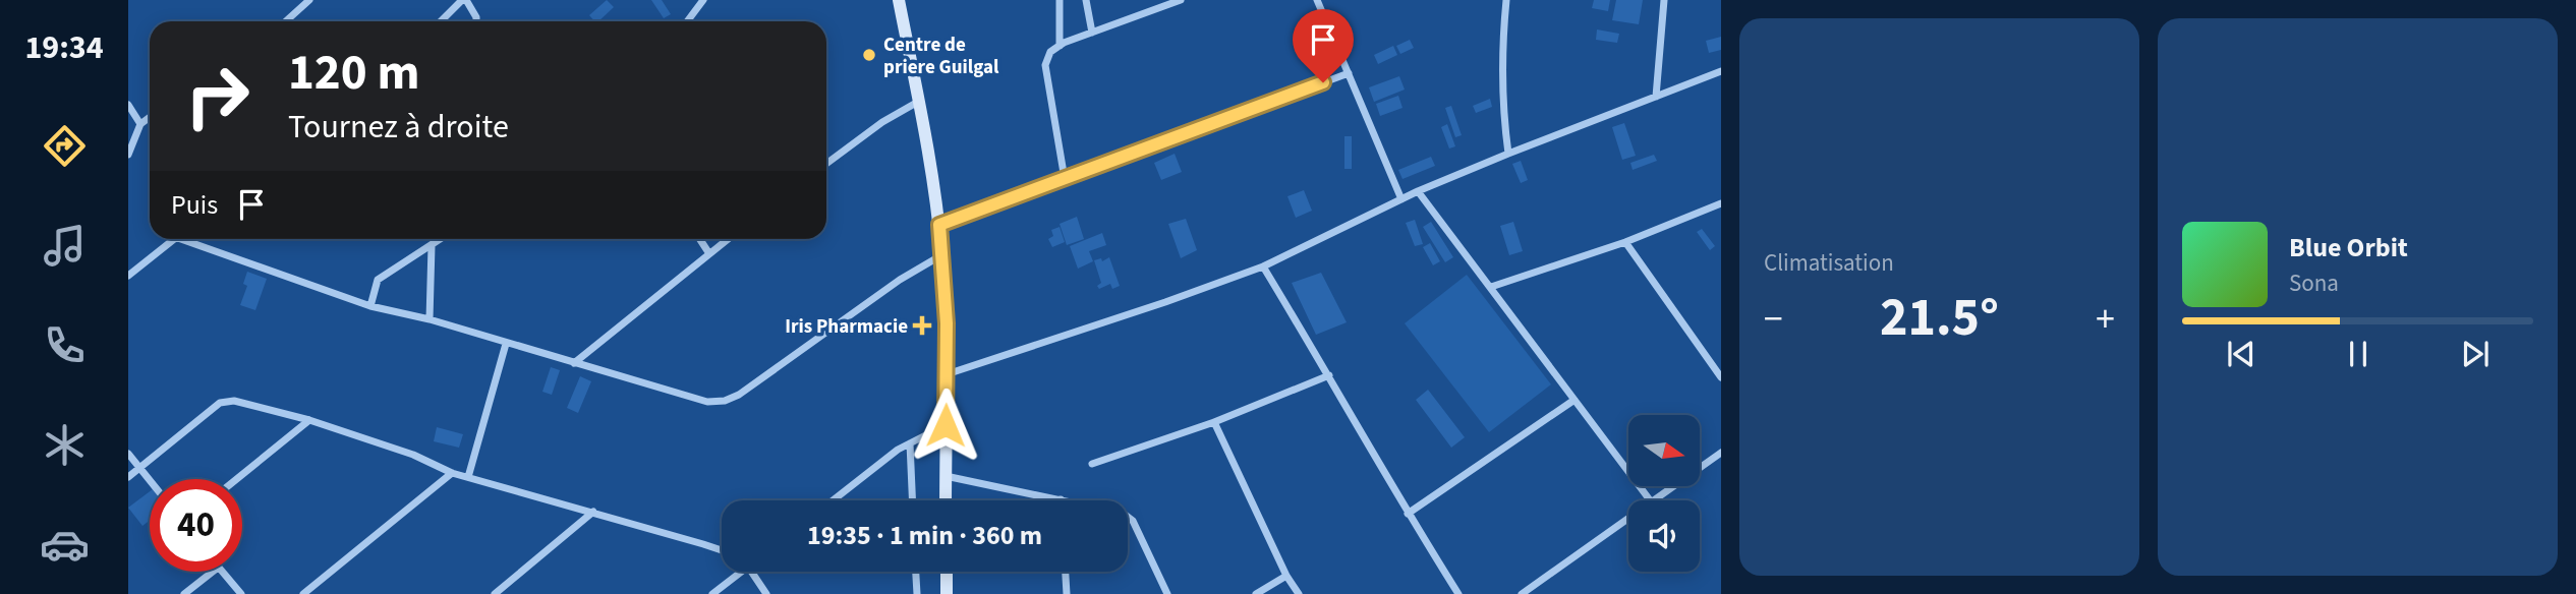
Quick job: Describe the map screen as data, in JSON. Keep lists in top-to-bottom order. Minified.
{"places":{"other":["Centre de priere Guilgal"],"health":["Iris Pharmacie"]},"north":"right","page":{"tabs":"19:34","tile":"Climatisation","turn":["120 m","Tournez à droite"],"then":"Puis","song":["Blue Orbit","Sona"],"heat":["−","21.5°","+"],"limit":"40","trip":"19:35 · 1 min · 360 m"}}
